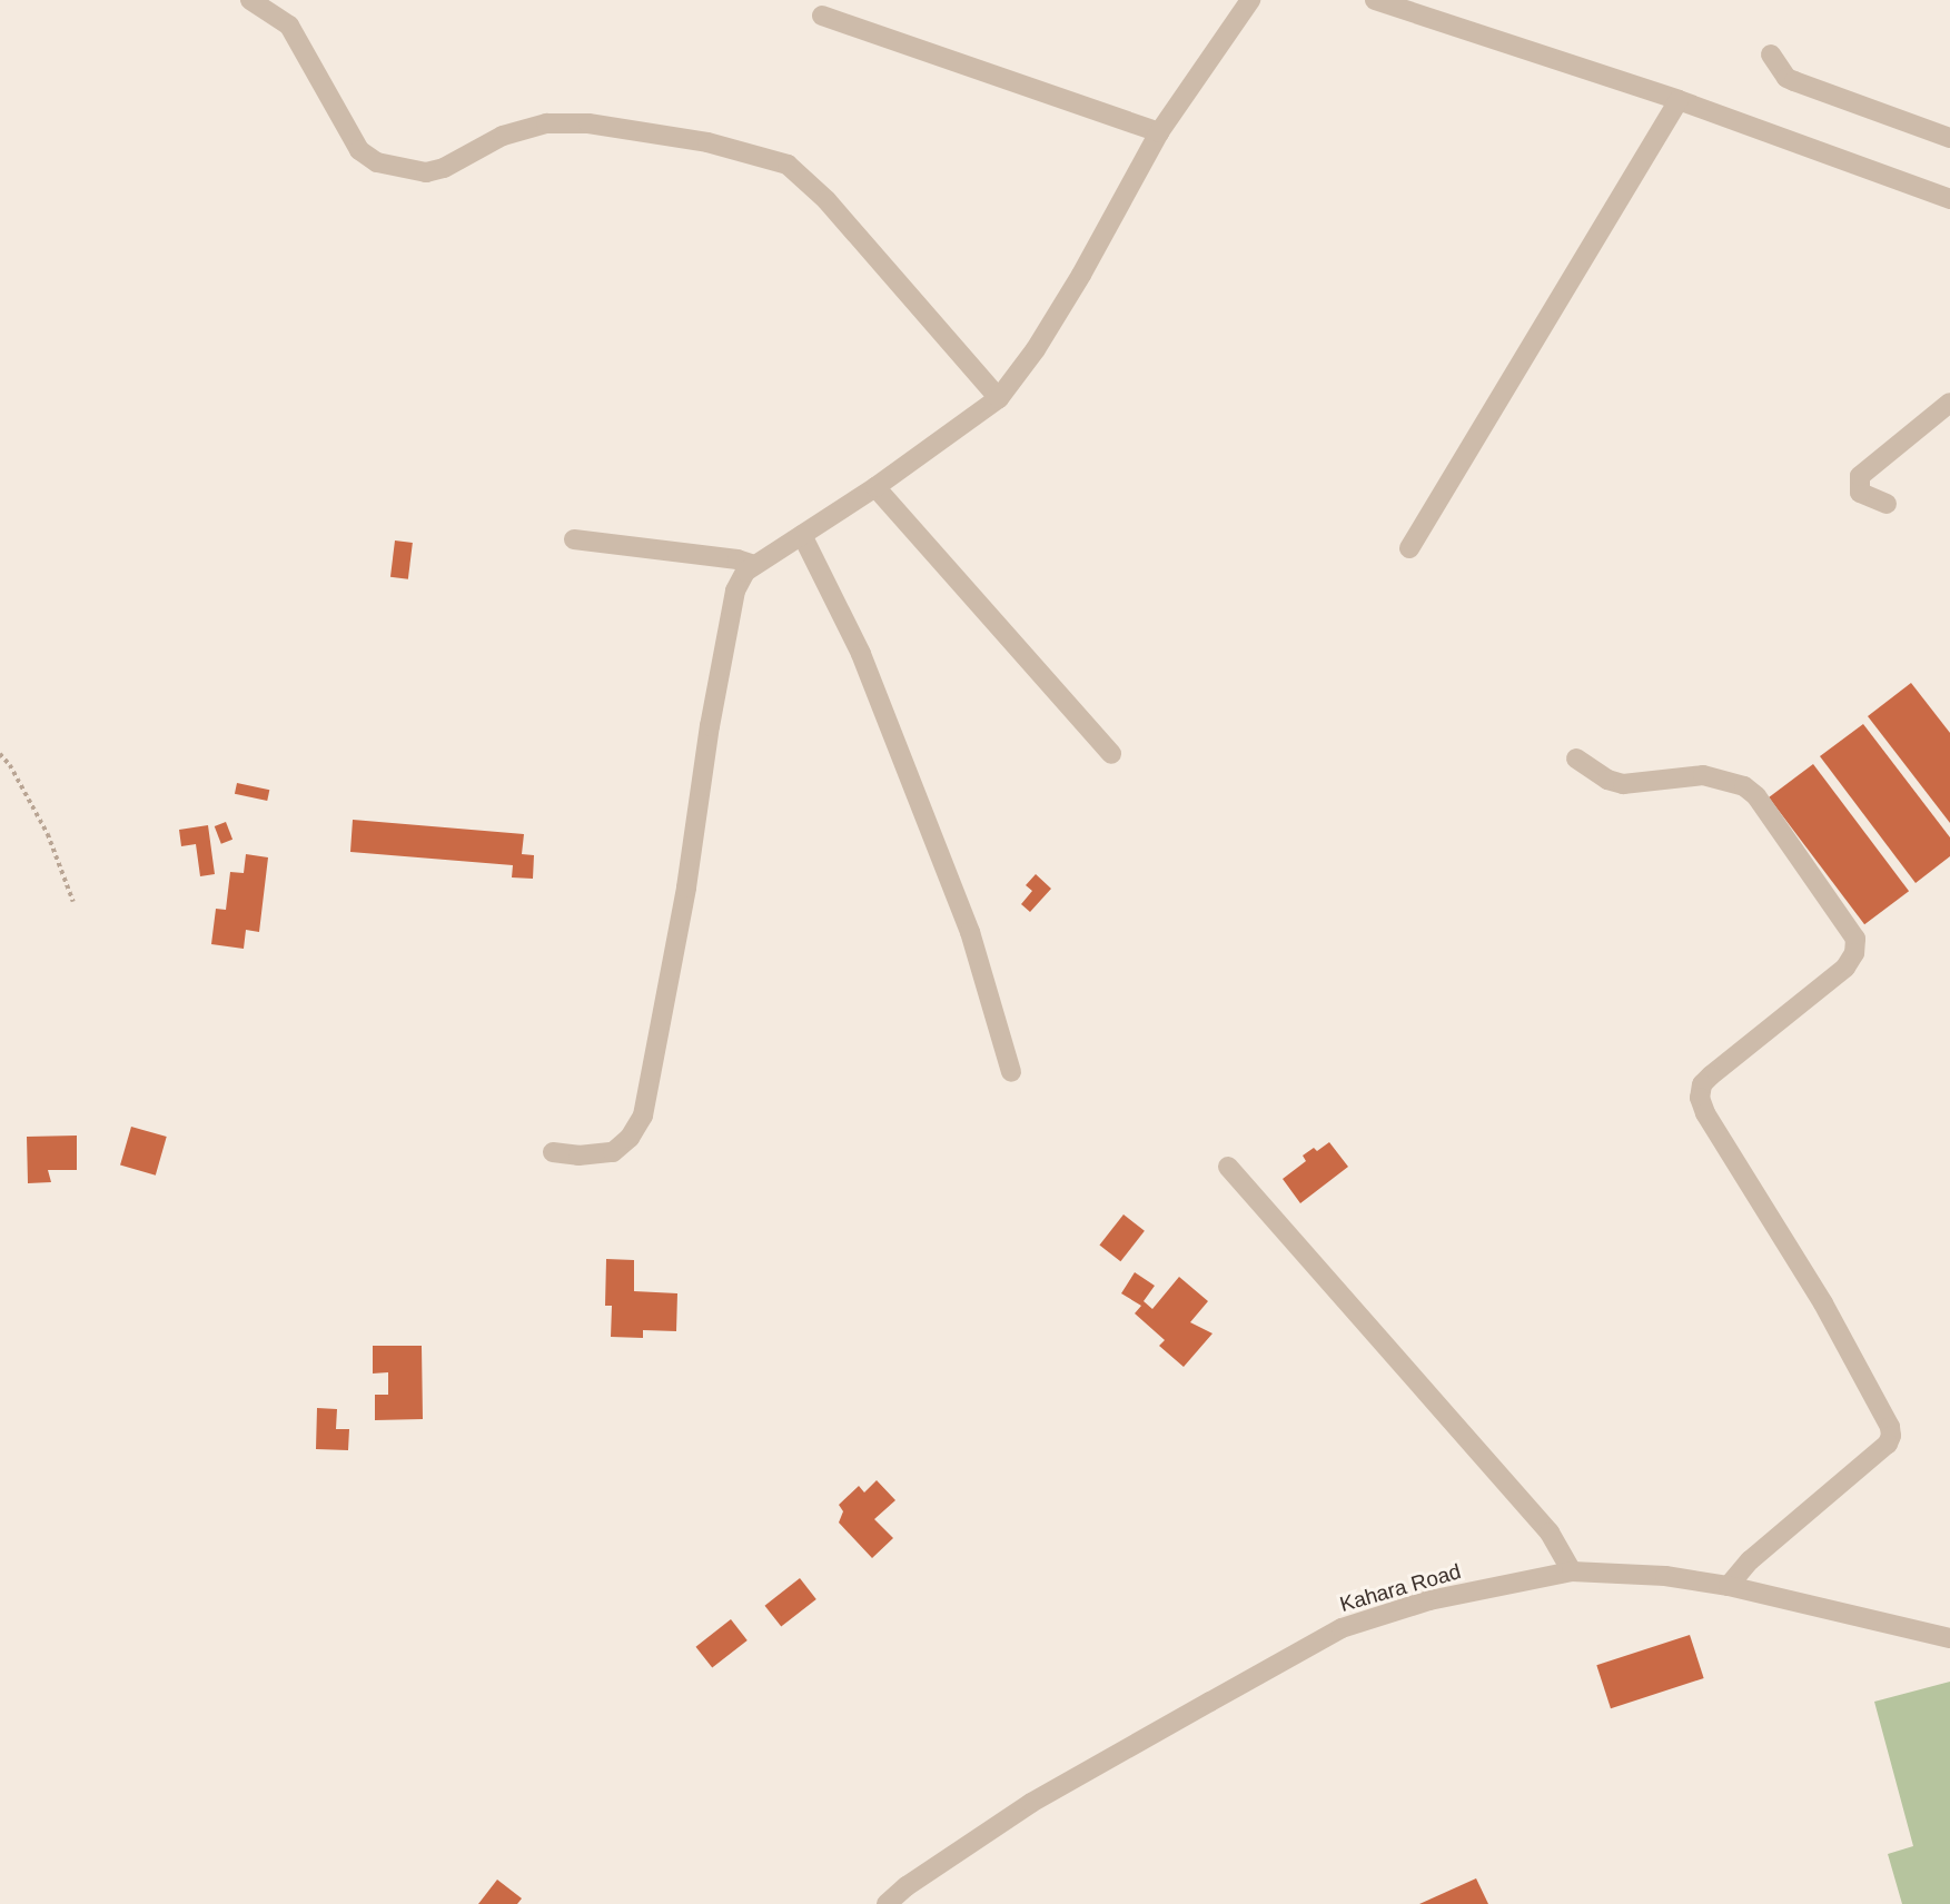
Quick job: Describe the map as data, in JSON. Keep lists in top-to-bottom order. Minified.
{"streets":{"street":["Kahara Road"]}}
